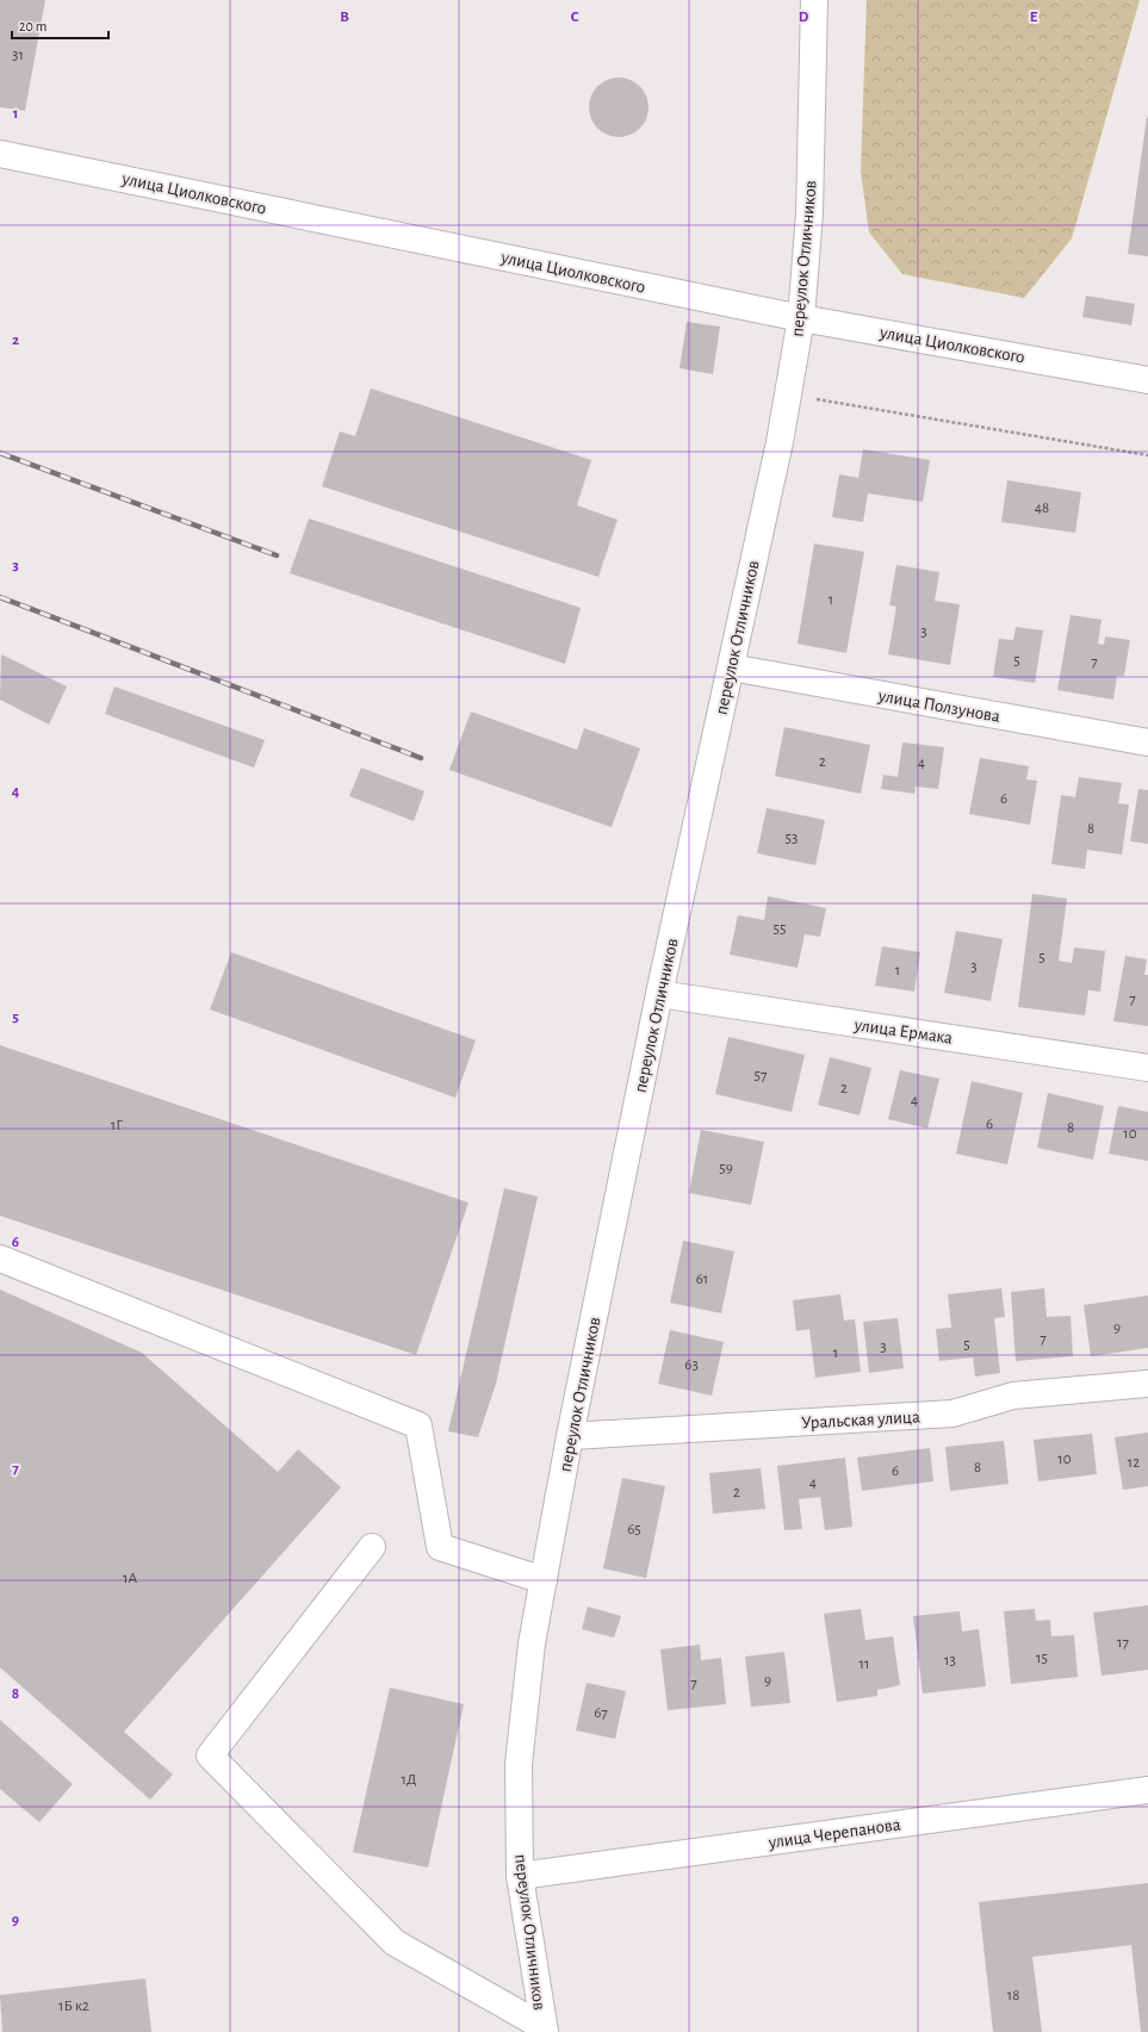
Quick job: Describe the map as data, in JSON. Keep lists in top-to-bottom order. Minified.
{"streets":{"street":["улица Циолковского","переулок Отличников","улица Ползунова","улица Ермака","Уральская улица","улица Черепанова"]},"crossings":[["улица Циолковского","переулок Отличников"],["переулок Отличников","улица Ползунова"],["переулок Отличников","улица Ермака"],["переулок Отличников","Уральская улица"],["переулок Отличников","улица Черепанова"]],"house_numbers":["31","48","1","3","5","7","2","4","6","8","53","55","5","3","1","7","57","2","4","6","1Г","8","10","59","61","9","7","5","3","1","63","10","12","8","6","4","2","65","1А","17","15","13","11","9","7","67","1Д","18","1Б к2"],"scale_bar":"20 m","grid":{"columns":["B","C","D","E"],"rows":["1","2","3","4","5","6","7","8","9"]}}
